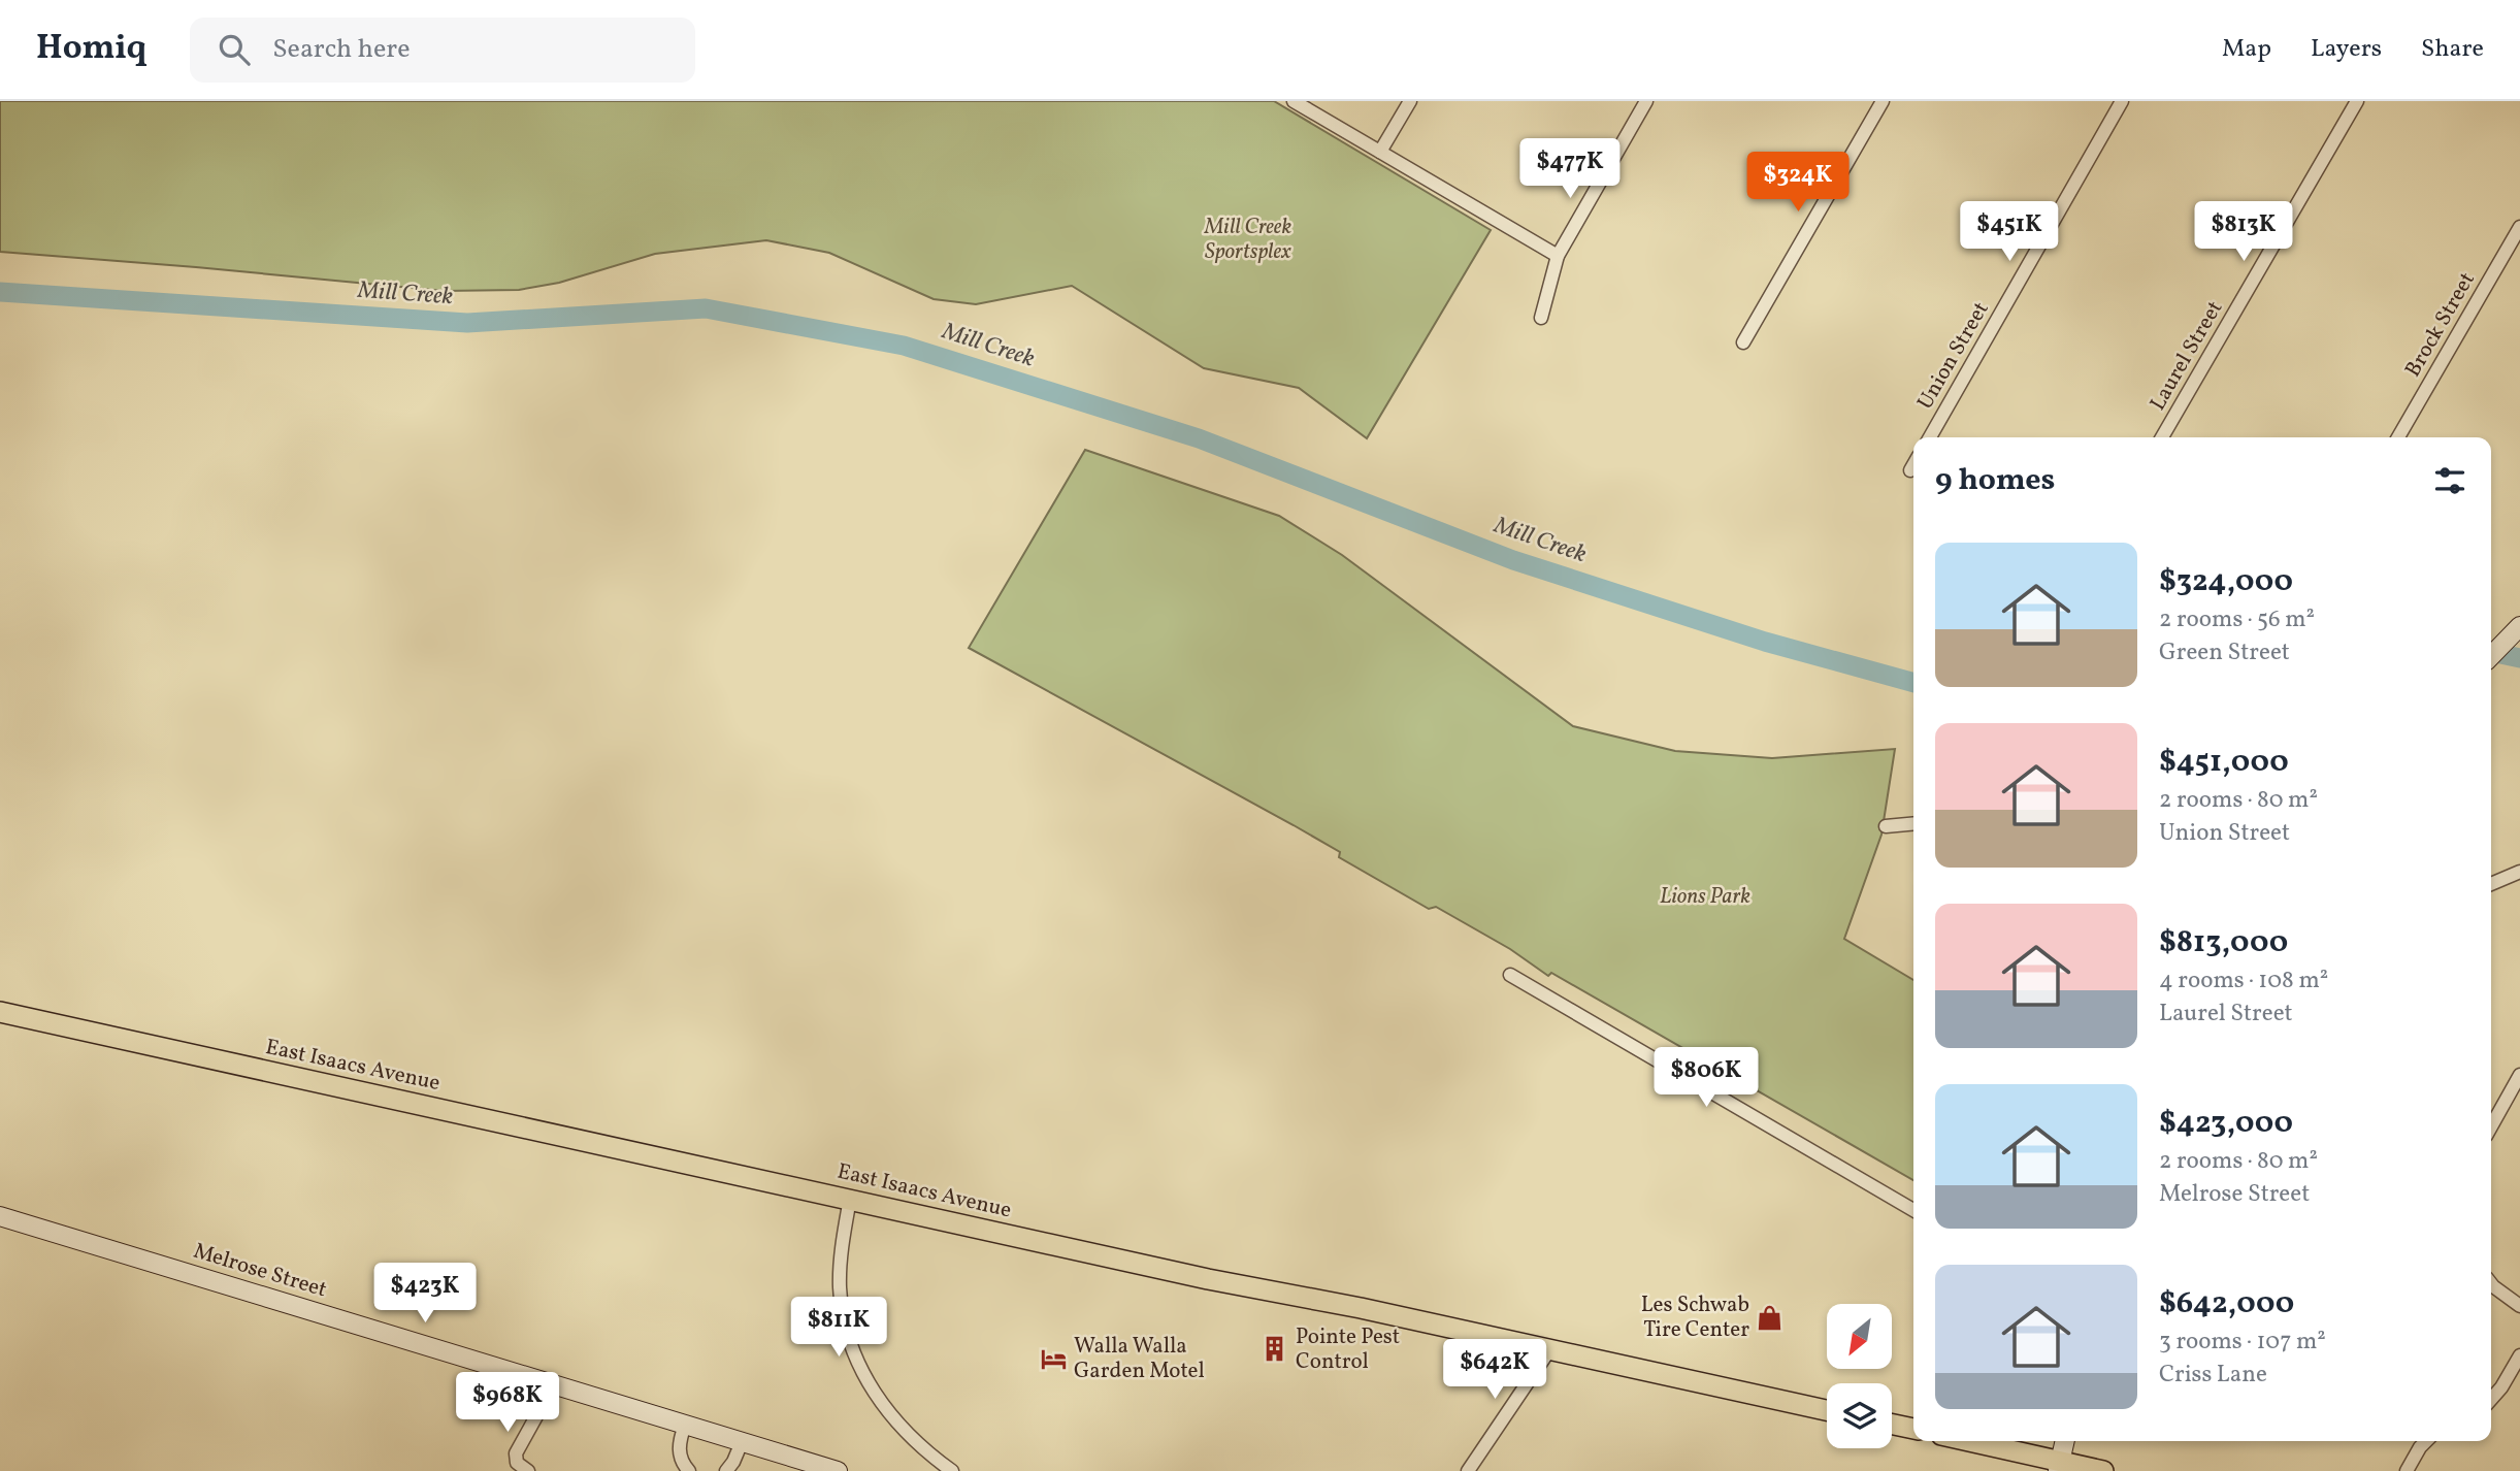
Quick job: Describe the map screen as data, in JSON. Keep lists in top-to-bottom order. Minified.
{"streets":{"main road":["East Isaacs Avenue"],"street":["Brock Street","Union Street","Laurel Street","Melrose Street"]},"water":["Mill Creek"],"parks":["Mill Creek Sportsplex","Lions Park"],"places":{"shop":["Les Schwab Tire Center"],"building":["Pointe Pest Control"],"hotel":["Walla Walla Garden Motel"]},"north":"bottom left","page":{"header":"Homiq","search":"Search here","nav":["Map","Layers","Share"],"price":["$477K","$324K","$451K","$813K","$806K","$423K","$811K","$642K","$968K"],"heading":"9 homes","list":[{"name":"$324,000","note":"2 rooms · 56 m² · Green Street"},{"name":"$451,000","note":"2 rooms · 80 m² · Union Street"},{"name":"$813,000","note":"4 rooms · 108 m² · Laurel Street"},{"name":"$423,000","note":"2 rooms · 80 m² · Melrose Street"},{"name":"$642,000","note":"3 rooms · 107 m² · Criss Lane"}]}}
